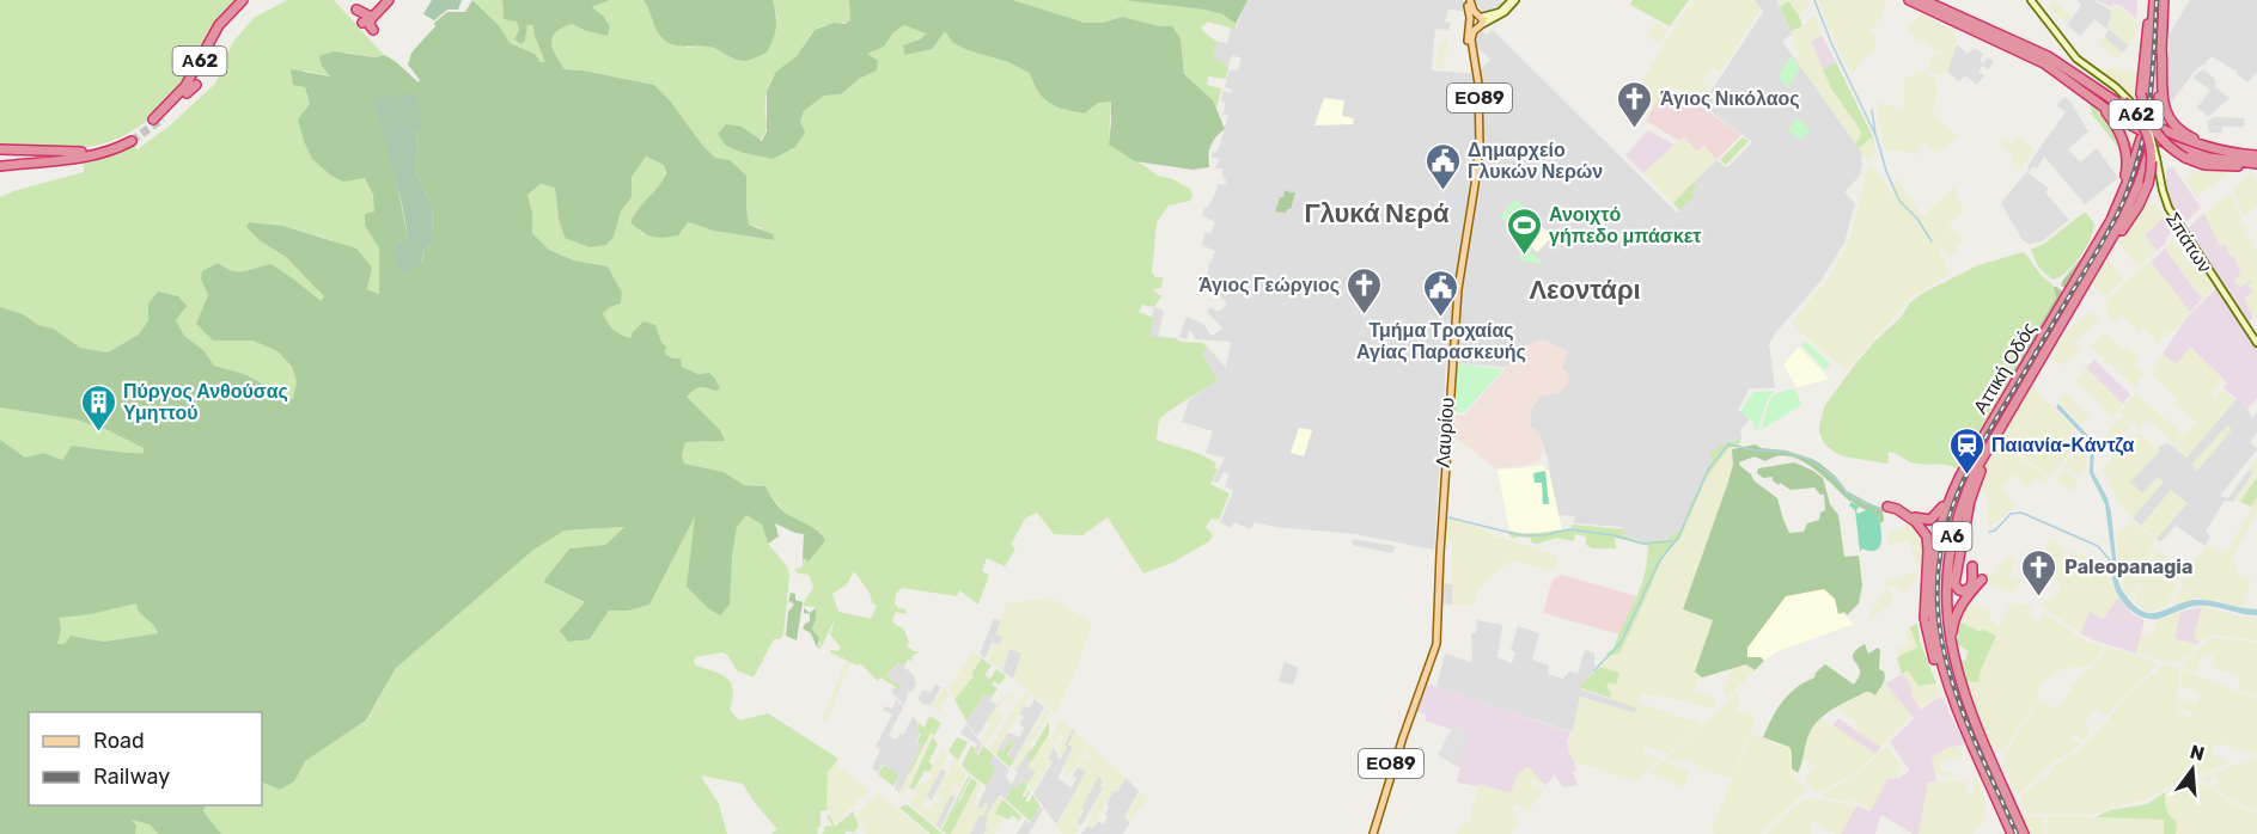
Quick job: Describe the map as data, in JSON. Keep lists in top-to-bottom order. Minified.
{"streets":{"highway":["Α62","Αττική Οδός","Α6"],"main road":["ΕΟ89","Σπάτων","Λαυρίου"]},"districts":["Γλυκά Νερά","Λεοντάρι"],"places":{"church":["Άγιος Νικόλαος","Άγιος Γεώργιος","Paleopanagia"],"public building":["Δημαρχείο Γλυκών Νερών","Τμήμα Τροχαίας Αγίας Παρασκευής"],"sports":["Ανοιχτό γήπεδο μπάσκετ"],"building":["Πύργος Ανθούσας Υμηττού"],"station":["Παιανία-Κάντζα"]},"legend":["Road","Railway"],"north":"top"}
